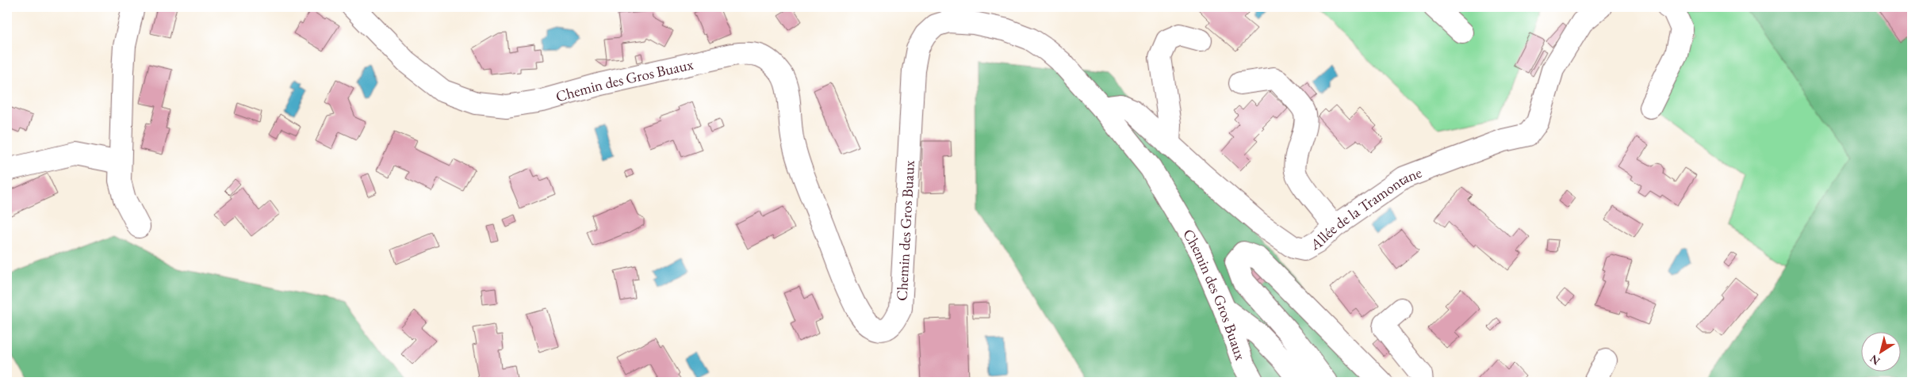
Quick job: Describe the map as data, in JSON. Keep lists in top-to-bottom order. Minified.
{"streets":{"street":["Chemin des Gros Buaux","Allée de la Tramontane"]},"crossings":[["Chemin des Gros Buaux","Allée de la Tramontane"]],"north":"bottom left"}
